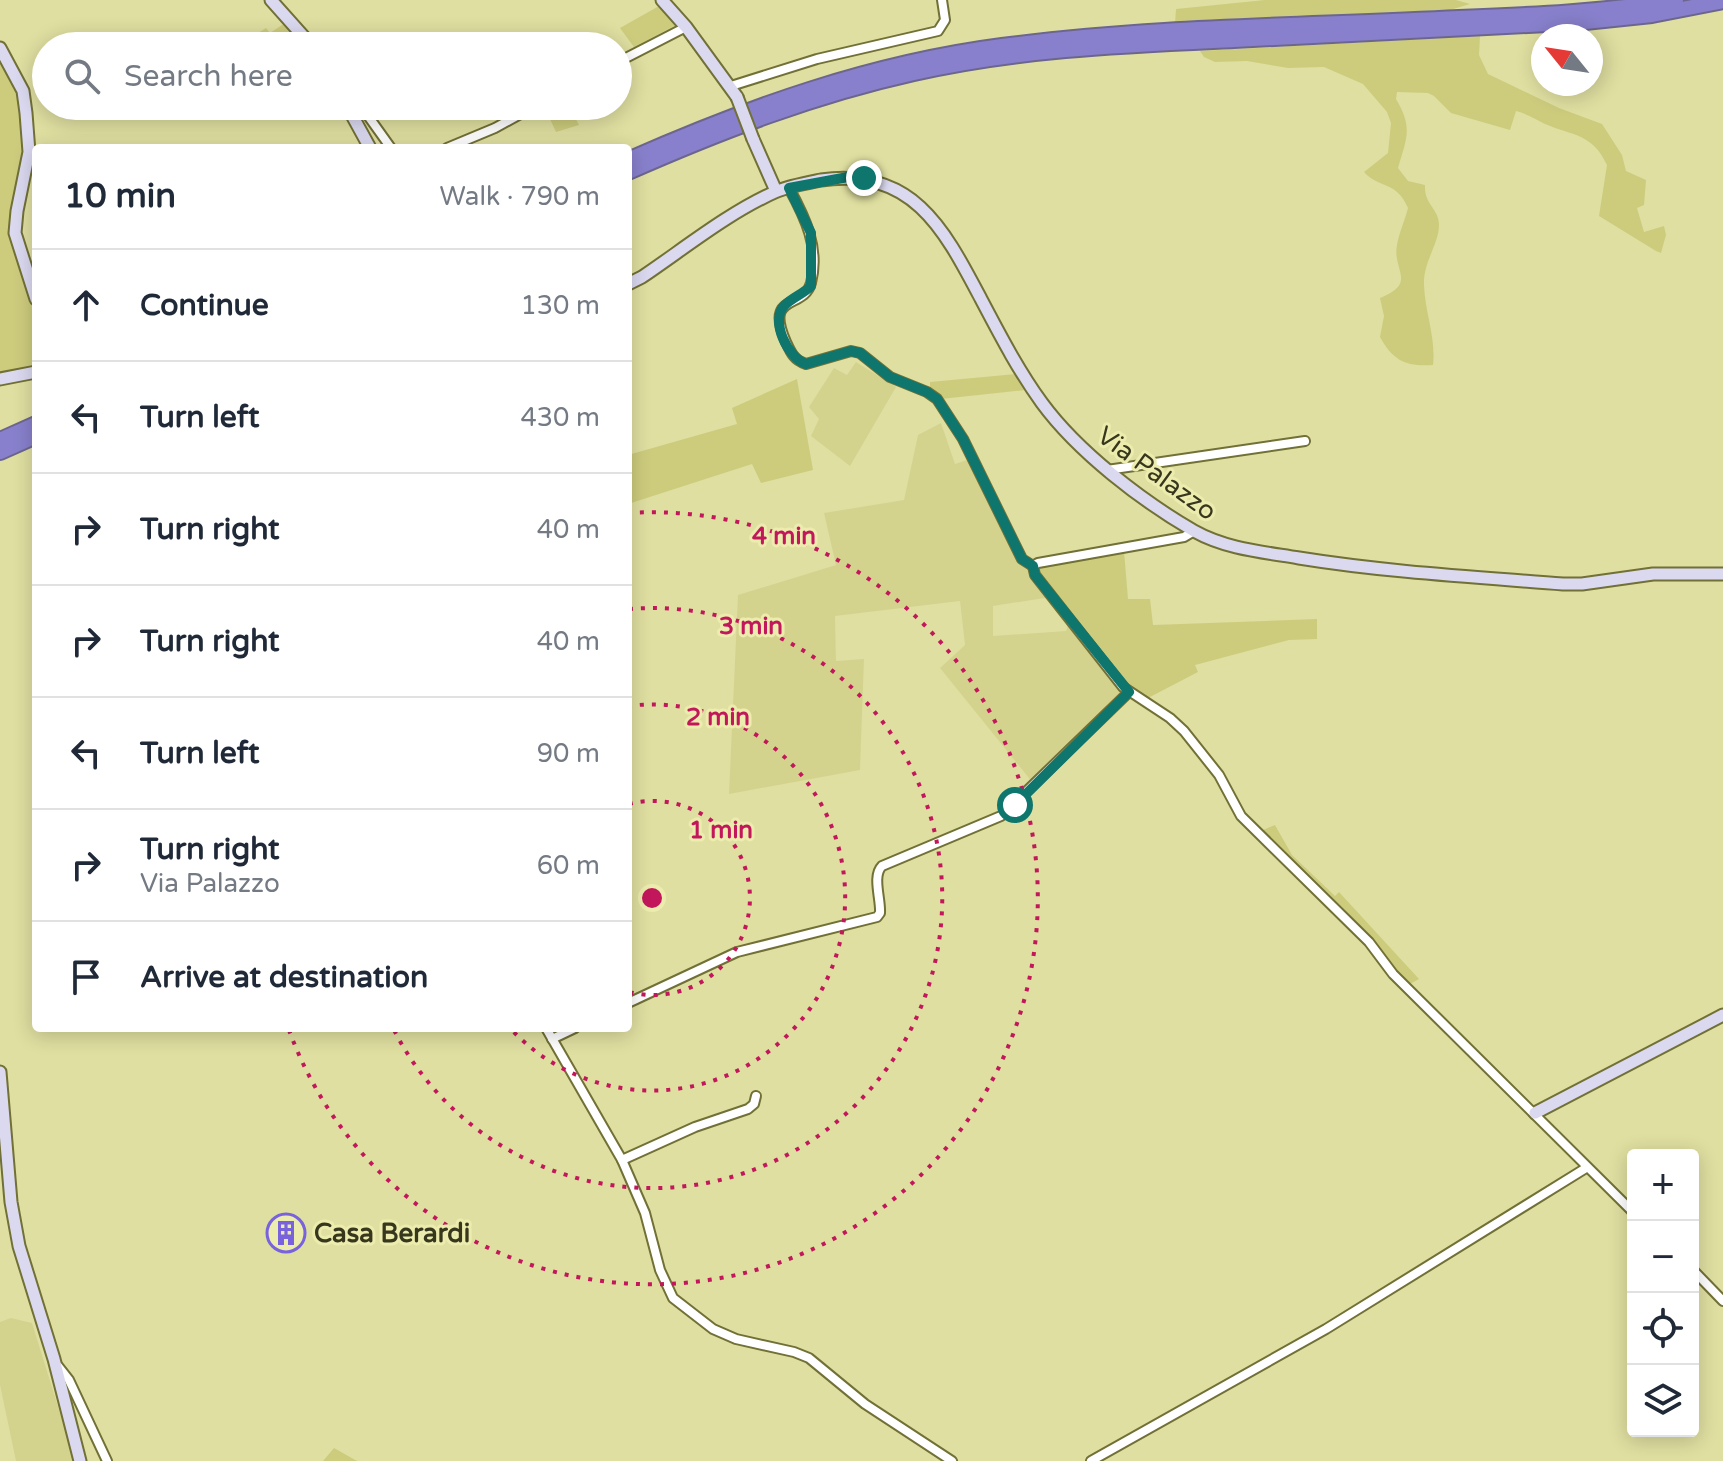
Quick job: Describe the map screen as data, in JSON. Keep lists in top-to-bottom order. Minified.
{"streets":{"street":["Via Palazzo"]},"places":{"building":["Casa Berardi"]},"north":"top left","page":{"search":"Search here","heading":["10 min","Walk · 790 m"],"list":[["Continue","130 m"],["Turn left","430 m"],["Turn right","40 m"],["Turn right","40 m"],["Turn left","90 m"],["Turn right","Via Palazzo","60 m"],"Arrive at destination"],"map_buttons":["+","−"]},"rings":["4 min","3 min","2 min","1 min"]}
